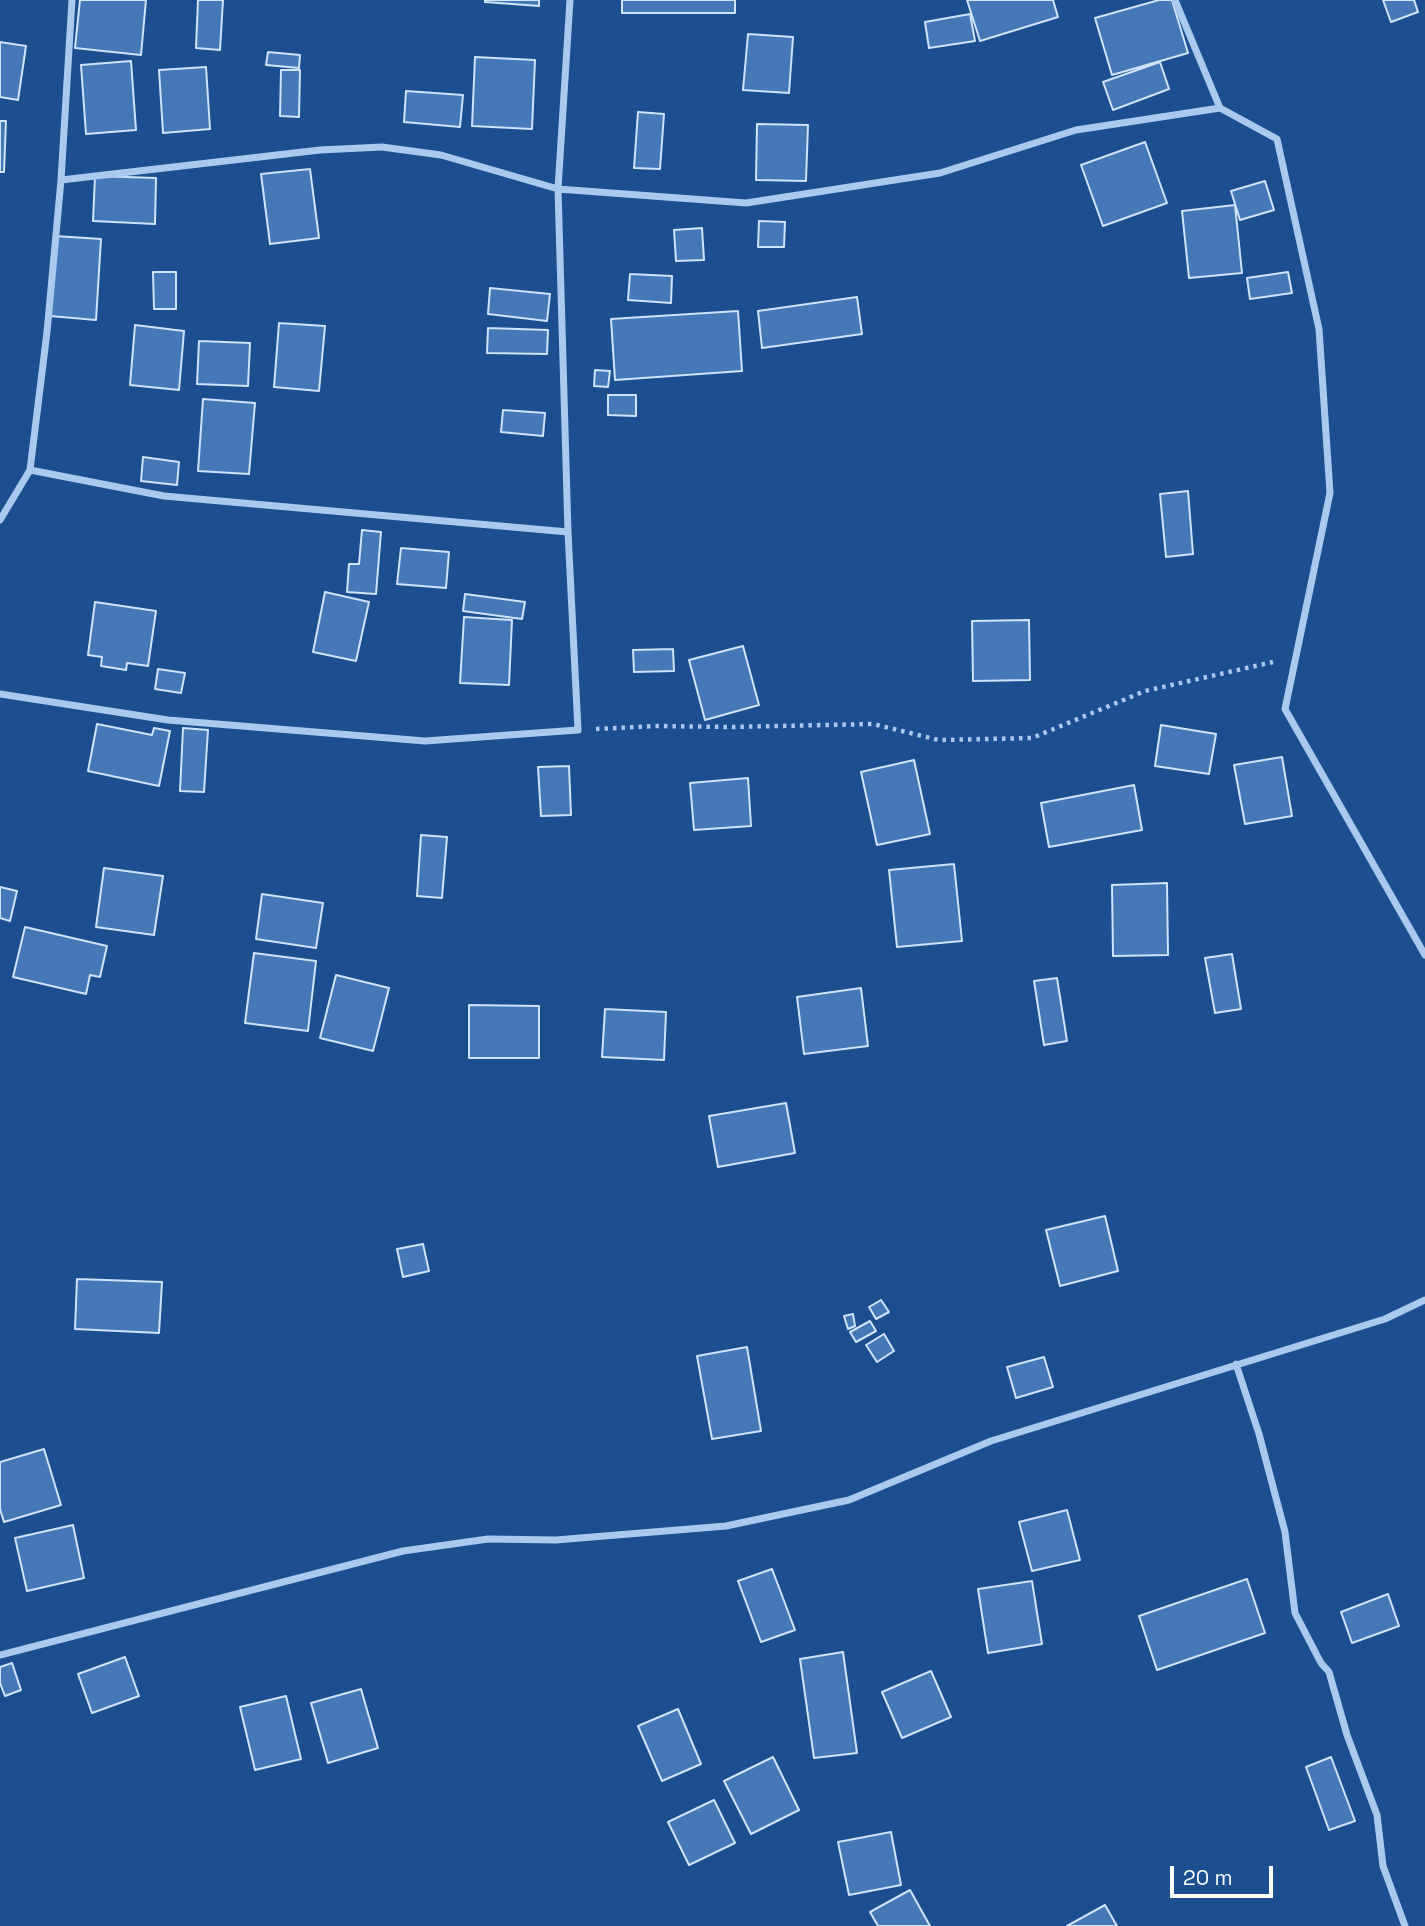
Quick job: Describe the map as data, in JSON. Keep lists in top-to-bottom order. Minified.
{"scale_bar":"20 m"}
